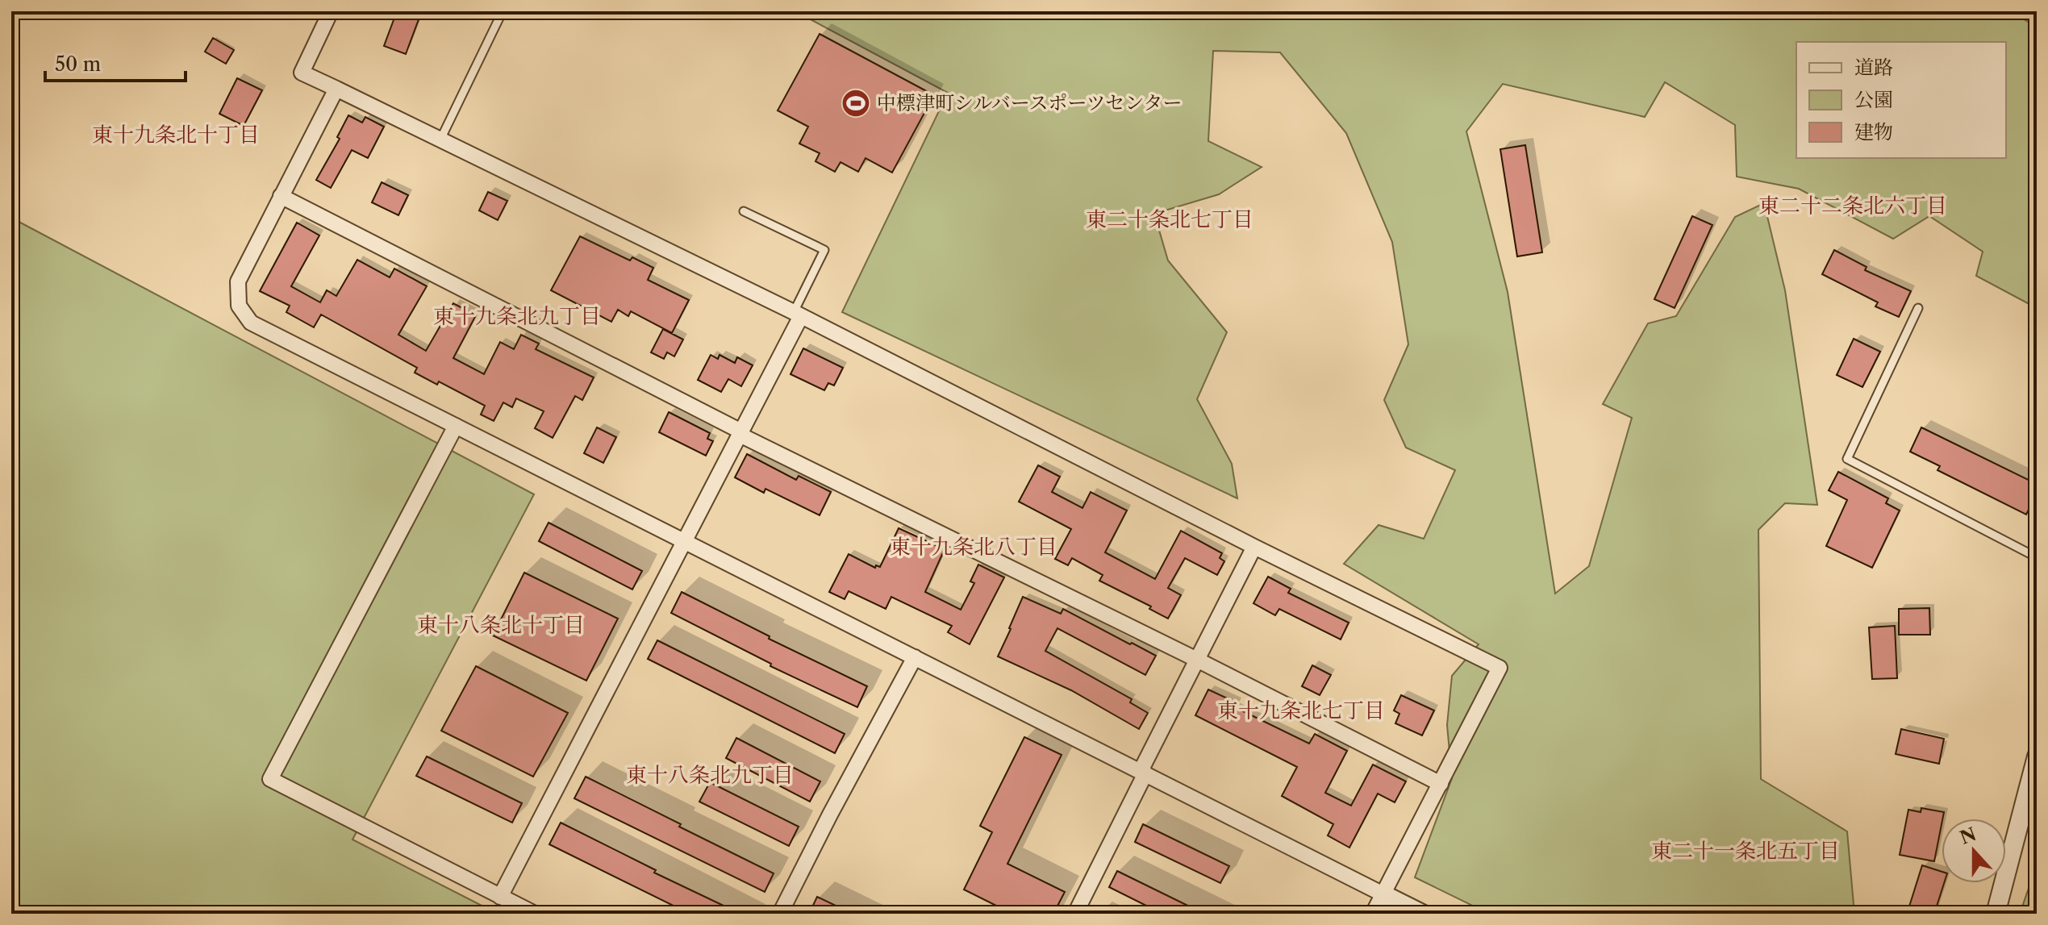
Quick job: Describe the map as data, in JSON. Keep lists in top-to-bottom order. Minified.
{"districts":["東十九条北十丁目","東二十二条北六丁目","東二十条北七丁目","東十九条北九丁目","東十九条北八丁目","東十八条北十丁目","東十九条北七丁目","東十八条北九丁目","東二十一条北五丁目"],"places":{"sports":["中標津町シルバースポーツセンター"]},"legend":["道路","公園","建物"],"scale_bar":"50 m","north":"top"}
